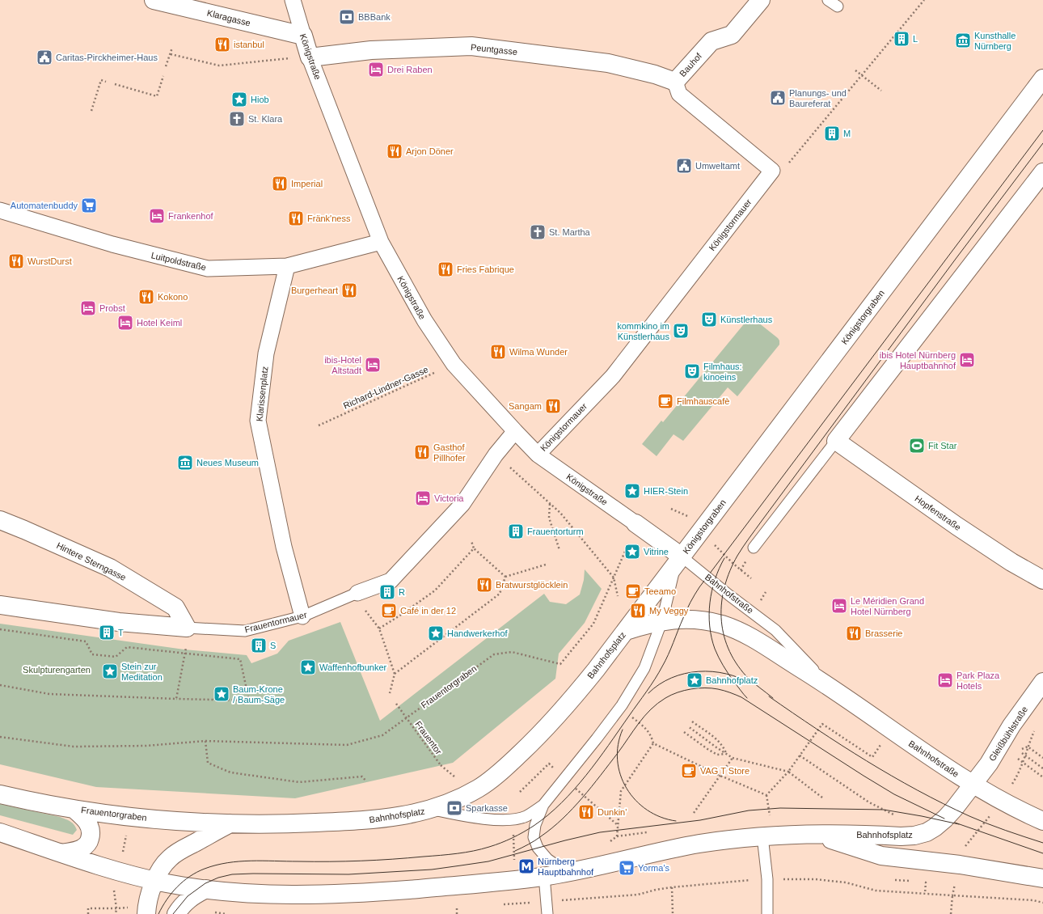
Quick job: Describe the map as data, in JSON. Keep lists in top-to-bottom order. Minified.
{"streets":{"main road":["Klaragasse","Peuntgasse","Königstraße","Bauhof","Königstorgraben","Hopfenstraße","Hintere Sterngasse","Bahnhofstraße","Frauentormauer","Bahnhofsplatz","Frauentorgraben","Gleißbühlstraße"],"street":["Königstormauer","Luitpoldstraße","Klarissenplatz"],"path":["Richard-Lindner-Gasse","Frauentor"]},"crossings":[["Klaragasse","Königstraße"],["Peuntgasse","Königstraße"],["Peuntgasse","Bauhof"],["Königstraße","Königstormauer"],["Königstraße","Luitpoldstraße"],["Königstraße","Richard-Lindner-Gasse"],["Königstraße","Frauentormauer"],["Bauhof","Königstormauer"],["Luitpoldstraße","Klarissenplatz"],["Königstorgraben","Bahnhofstraße"],["Königstorgraben","Bahnhofsplatz"],["Klarissenplatz","Frauentormauer"],["Hintere Sterngasse","Frauentormauer"],["Bahnhofstraße","Bahnhofsplatz"],["Bahnhofstraße","Gleißbühlstraße"],["Bahnhofsplatz","Frauentorgraben"],["Bahnhofsplatz","Gleißbühlstraße"]],"parks":["Skulpturengarten"],"places":{"bank":["BBBank","Sparkasse"],"building":["L","M","Frauentorturm","R","T","S"],"museum":["Kunsthalle Nürnberg","Neues Museum"],"restaurant":["istanbul","Arjon Döner","Imperial","Fränk'ness","WurstDurst","Fries Fabrique","Burgerheart","Kokono","Wilma Wunder","Sangam","Gasthof Pillhofer","Bratwurstglöcklein","My Veggy","Brasserie","Dunkin'"],"public building":["Caritas-Pirckheimer-Haus","Planungs- und Baureferat","Umweltamt"],"hotel":["Drei Raben","Frankenhof","Probst","Hotel Keiml","ibis Hotel Nürnberg Hauptbahnhof","ibis-Hotel Altstadt","Victoria","Le Méridien Grand Hotel Nürnberg","Park Plaza Hotels"],"place":["Hiob","HIER-Stein","Vitrine","Handwerkerhof","Waffenhofbunker","Stein zur Meditation","Bahnhofplatz","Baum-Krone / Baum-Säge"],"church":["St. Klara","St. Martha"],"supermarket":["Automatenbuddy","Yorma's"],"theatre":["Künstlerhaus","kommkino im Künstlerhaus","Filmhaus: kinoeins"],"cafe":["Filmhauscafè","Teeamo","Café in der 12","VAG T Store"],"sports":["Fit Star"],"metro station":["Nürnberg Hauptbahnhof"]}}
